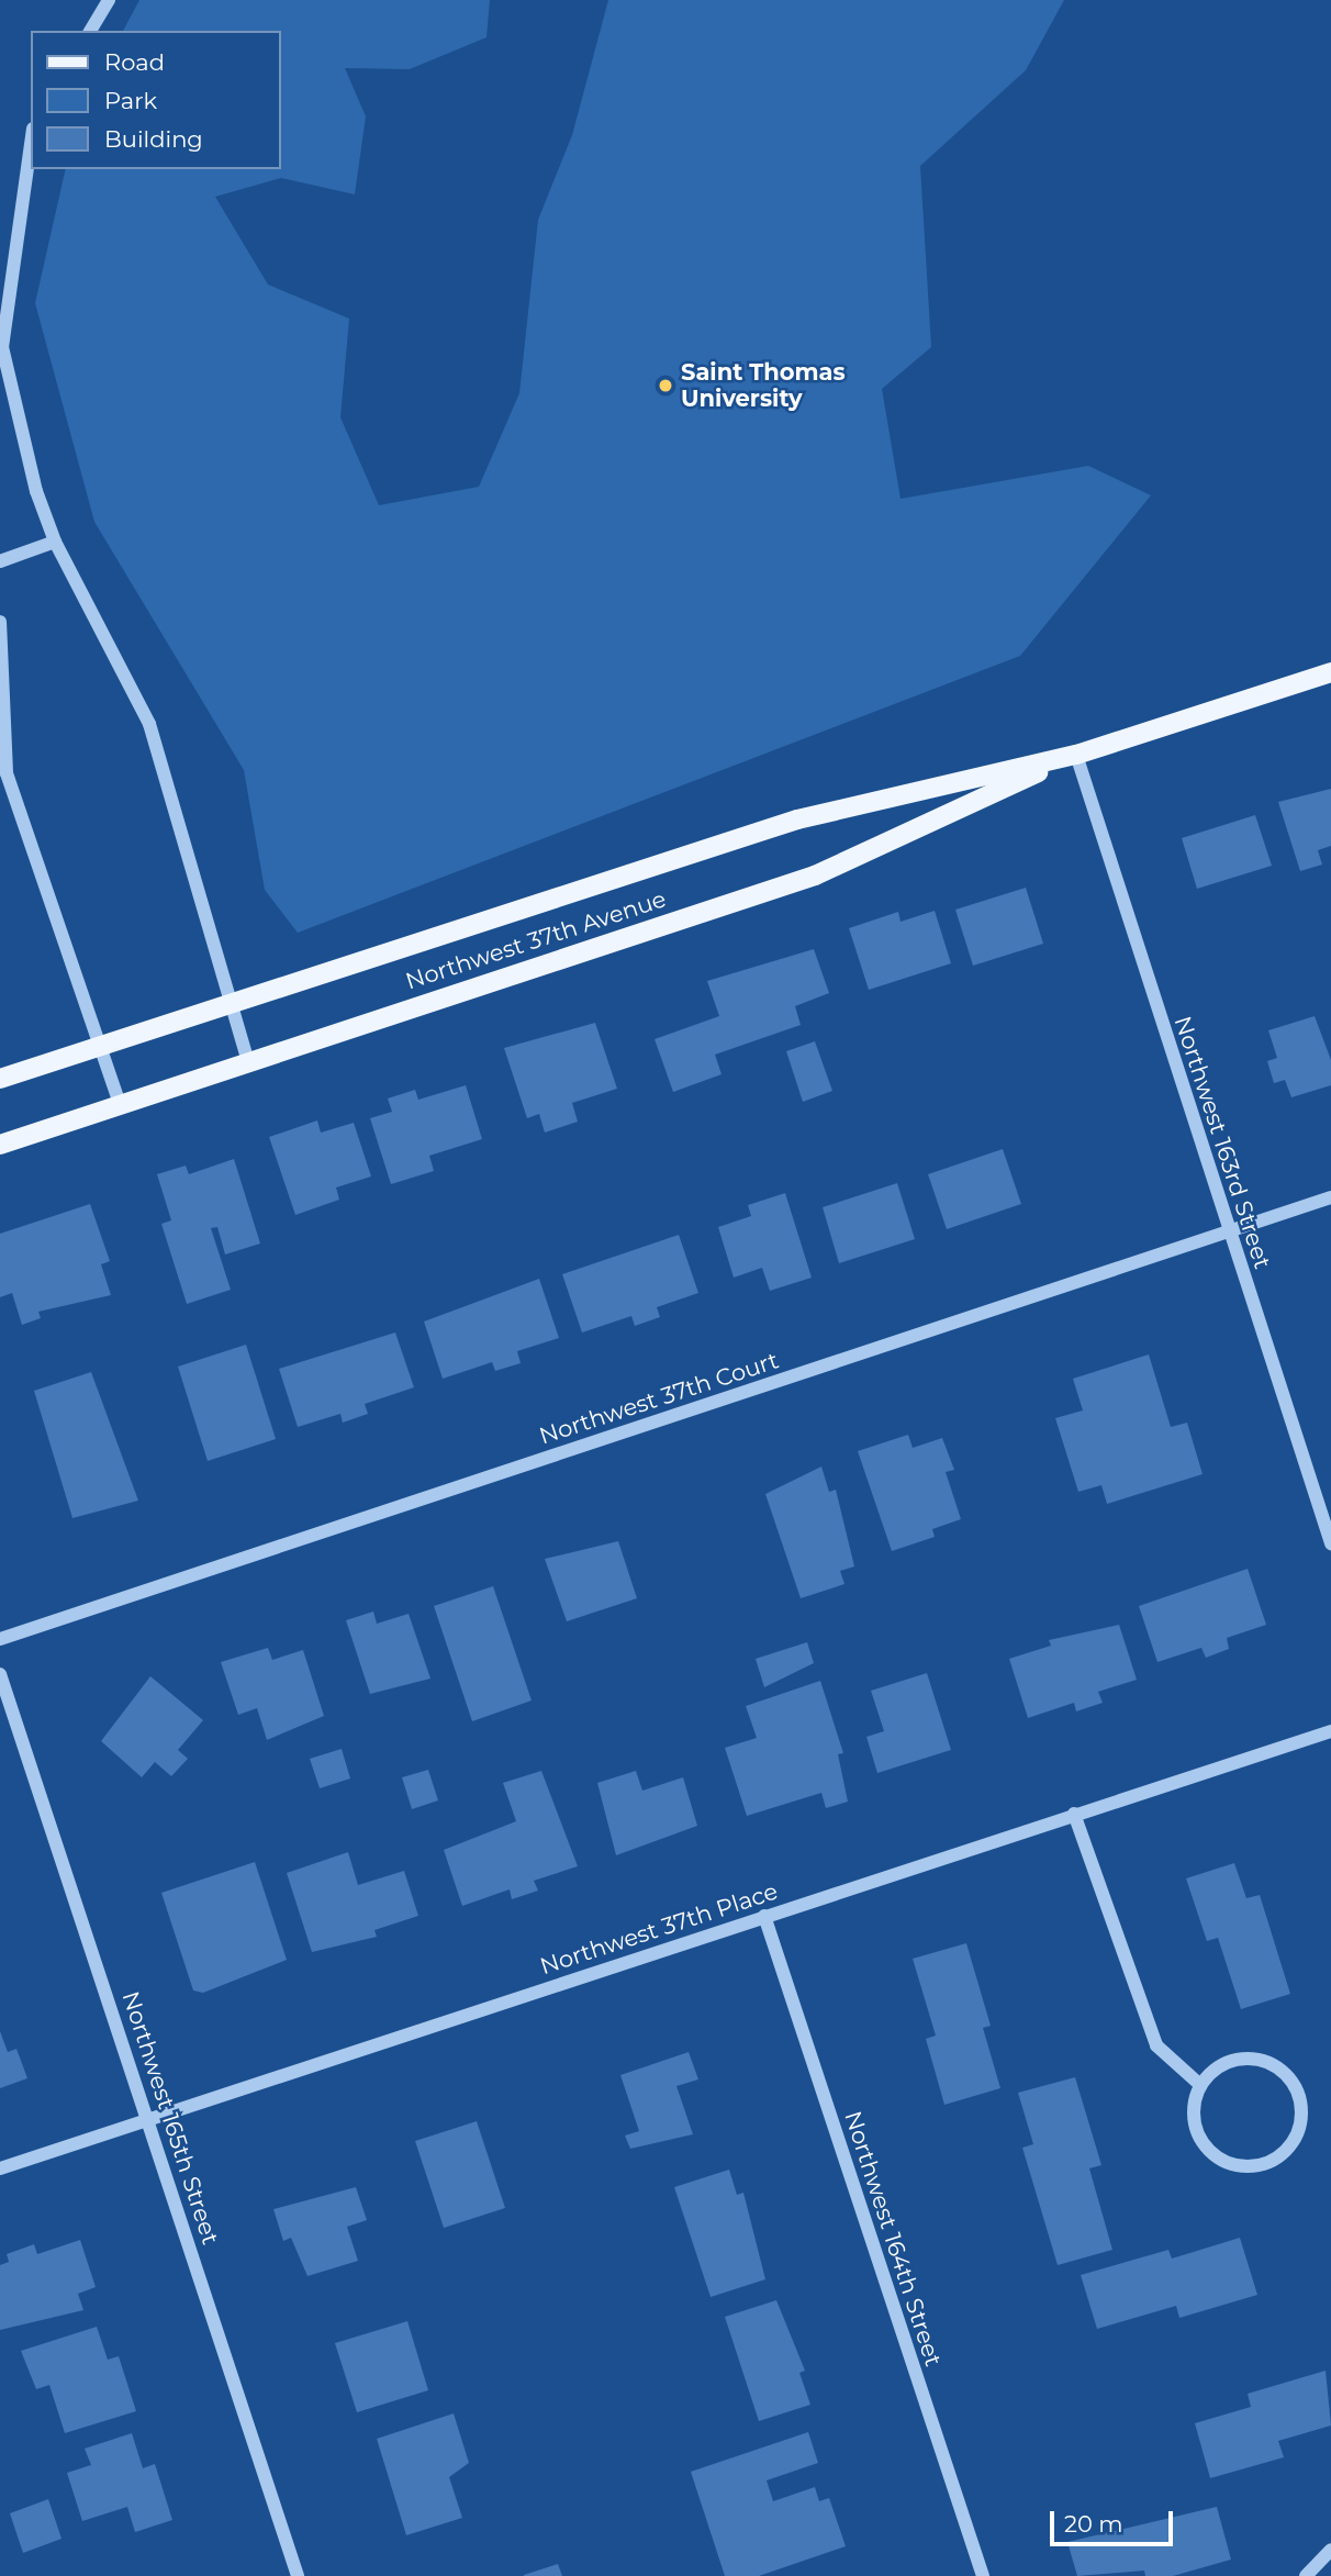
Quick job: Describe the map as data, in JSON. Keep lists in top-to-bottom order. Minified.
{"streets":{"main road":["Northwest 37th Avenue"],"street":["Northwest 163rd Street","Northwest 37th Court","Northwest 37th Place","Northwest 165th Street","Northwest 164th Street"]},"crossings":[["Northwest 37th Avenue","Northwest 163rd Street"],["Northwest 163rd Street","Northwest 37th Court"],["Northwest 37th Place","Northwest 165th Street"],["Northwest 37th Place","Northwest 164th Street"]],"places":["Saint Thomas University"],"legend":["Road","Park","Building"],"scale_bar":"20 m"}
